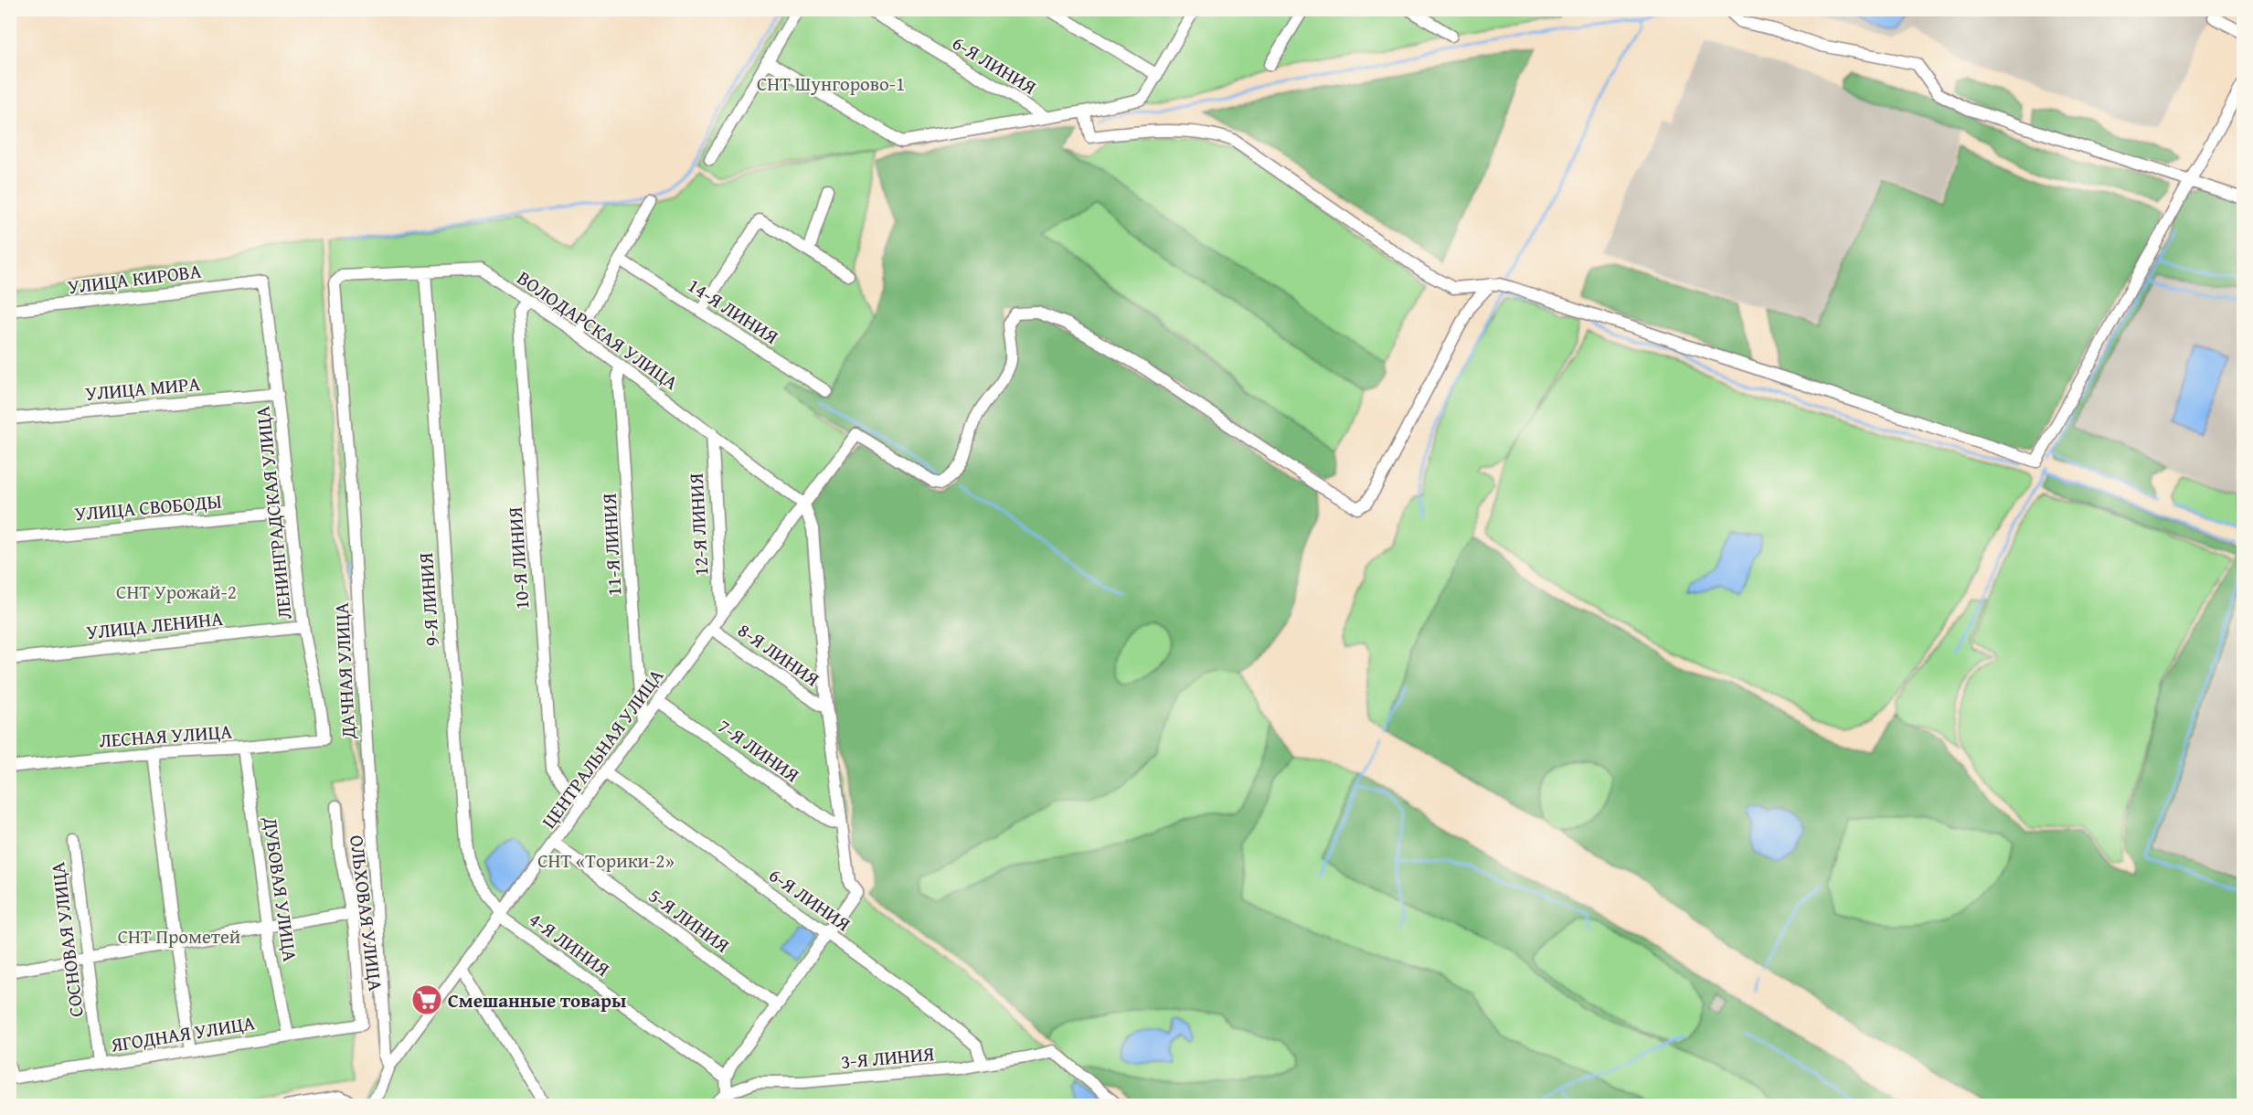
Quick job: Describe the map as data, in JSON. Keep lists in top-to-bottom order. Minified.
{"streets":{"street":["6-Я ЛИНИЯ","УЛИЦА КИРОВА","14-Я ЛИНИЯ","ВОЛОДАРСКАЯ УЛИЦА","УЛИЦА МИРА","УЛИЦА СВОБОДЫ","ЛЕНИНГРАДСКАЯ УЛИЦА","12-Я ЛИНИЯ","11-Я ЛИНИЯ","10-Я ЛИНИЯ","9-Я ЛИНИЯ","УЛИЦА ЛЕНИНА","8-Я ЛИНИЯ","ДАЧНАЯ УЛИЦА","ЛЕСНАЯ УЛИЦА","ЦЕНТРАЛЬНАЯ УЛИЦА","7-Я ЛИНИЯ","ДУБОВАЯ УЛИЦА","ОЛЬХОВАЯ УЛИЦА","5-Я ЛИНИЯ","СОСНОВАЯ УЛИЦА","4-Я ЛИНИЯ","ЯГОДНАЯ УЛИЦА","3-Я ЛИНИЯ"]},"crossings":[["6-Я ЛИНИЯ","ЦЕНТРАЛЬНАЯ УЛИЦА"],["6-Я ЛИНИЯ","3-Я ЛИНИЯ"],["УЛИЦА КИРОВА","ЛЕНИНГРАДСКАЯ УЛИЦА"],["ВОЛОДАРСКАЯ УЛИЦА","12-Я ЛИНИЯ"],["ВОЛОДАРСКАЯ УЛИЦА","11-Я ЛИНИЯ"],["ВОЛОДАРСКАЯ УЛИЦА","10-Я ЛИНИЯ"],["ВОЛОДАРСКАЯ УЛИЦА","9-Я ЛИНИЯ"],["ВОЛОДАРСКАЯ УЛИЦА","ДАЧНАЯ УЛИЦА"],["ВОЛОДАРСКАЯ УЛИЦА","ЦЕНТРАЛЬНАЯ УЛИЦА"],["УЛИЦА МИРА","ЛЕНИНГРАДСКАЯ УЛИЦА"],["УЛИЦА СВОБОДЫ","ЛЕНИНГРАДСКАЯ УЛИЦА"],["ЛЕНИНГРАДСКАЯ УЛИЦА","УЛИЦА ЛЕНИНА"],["ЛЕНИНГРАДСКАЯ УЛИЦА","ЛЕСНАЯ УЛИЦА"],["12-Я ЛИНИЯ","ЦЕНТРАЛЬНАЯ УЛИЦА"],["11-Я ЛИНИЯ","ЦЕНТРАЛЬНАЯ УЛИЦА"],["10-Я ЛИНИЯ","ЦЕНТРАЛЬНАЯ УЛИЦА"],["9-Я ЛИНИЯ","ЦЕНТРАЛЬНАЯ УЛИЦА"],["9-Я ЛИНИЯ","4-Я ЛИНИЯ"],["8-Я ЛИНИЯ","ЦЕНТРАЛЬНАЯ УЛИЦА"],["ДАЧНАЯ УЛИЦА","ЦЕНТРАЛЬНАЯ УЛИЦА"],["ЛЕСНАЯ УЛИЦА","ДУБОВАЯ УЛИЦА"],["ЦЕНТРАЛЬНАЯ УЛИЦА","7-Я ЛИНИЯ"],["ЦЕНТРАЛЬНАЯ УЛИЦА","5-Я ЛИНИЯ"],["ЦЕНТРАЛЬНАЯ УЛИЦА","4-Я ЛИНИЯ"],["ДУБОВАЯ УЛИЦА","ЯГОДНАЯ УЛИЦА"],["ОЛЬХОВАЯ УЛИЦА","ЯГОДНАЯ УЛИЦА"],["СОСНОВАЯ УЛИЦА","ЯГОДНАЯ УЛИЦА"]],"parks":["СНТ Шунгорово-1","СНТ Урожай-2","СНТ «Торики-2»","СНТ Прометей"],"places":{"supermarket":["Смешанные товары"]}}
